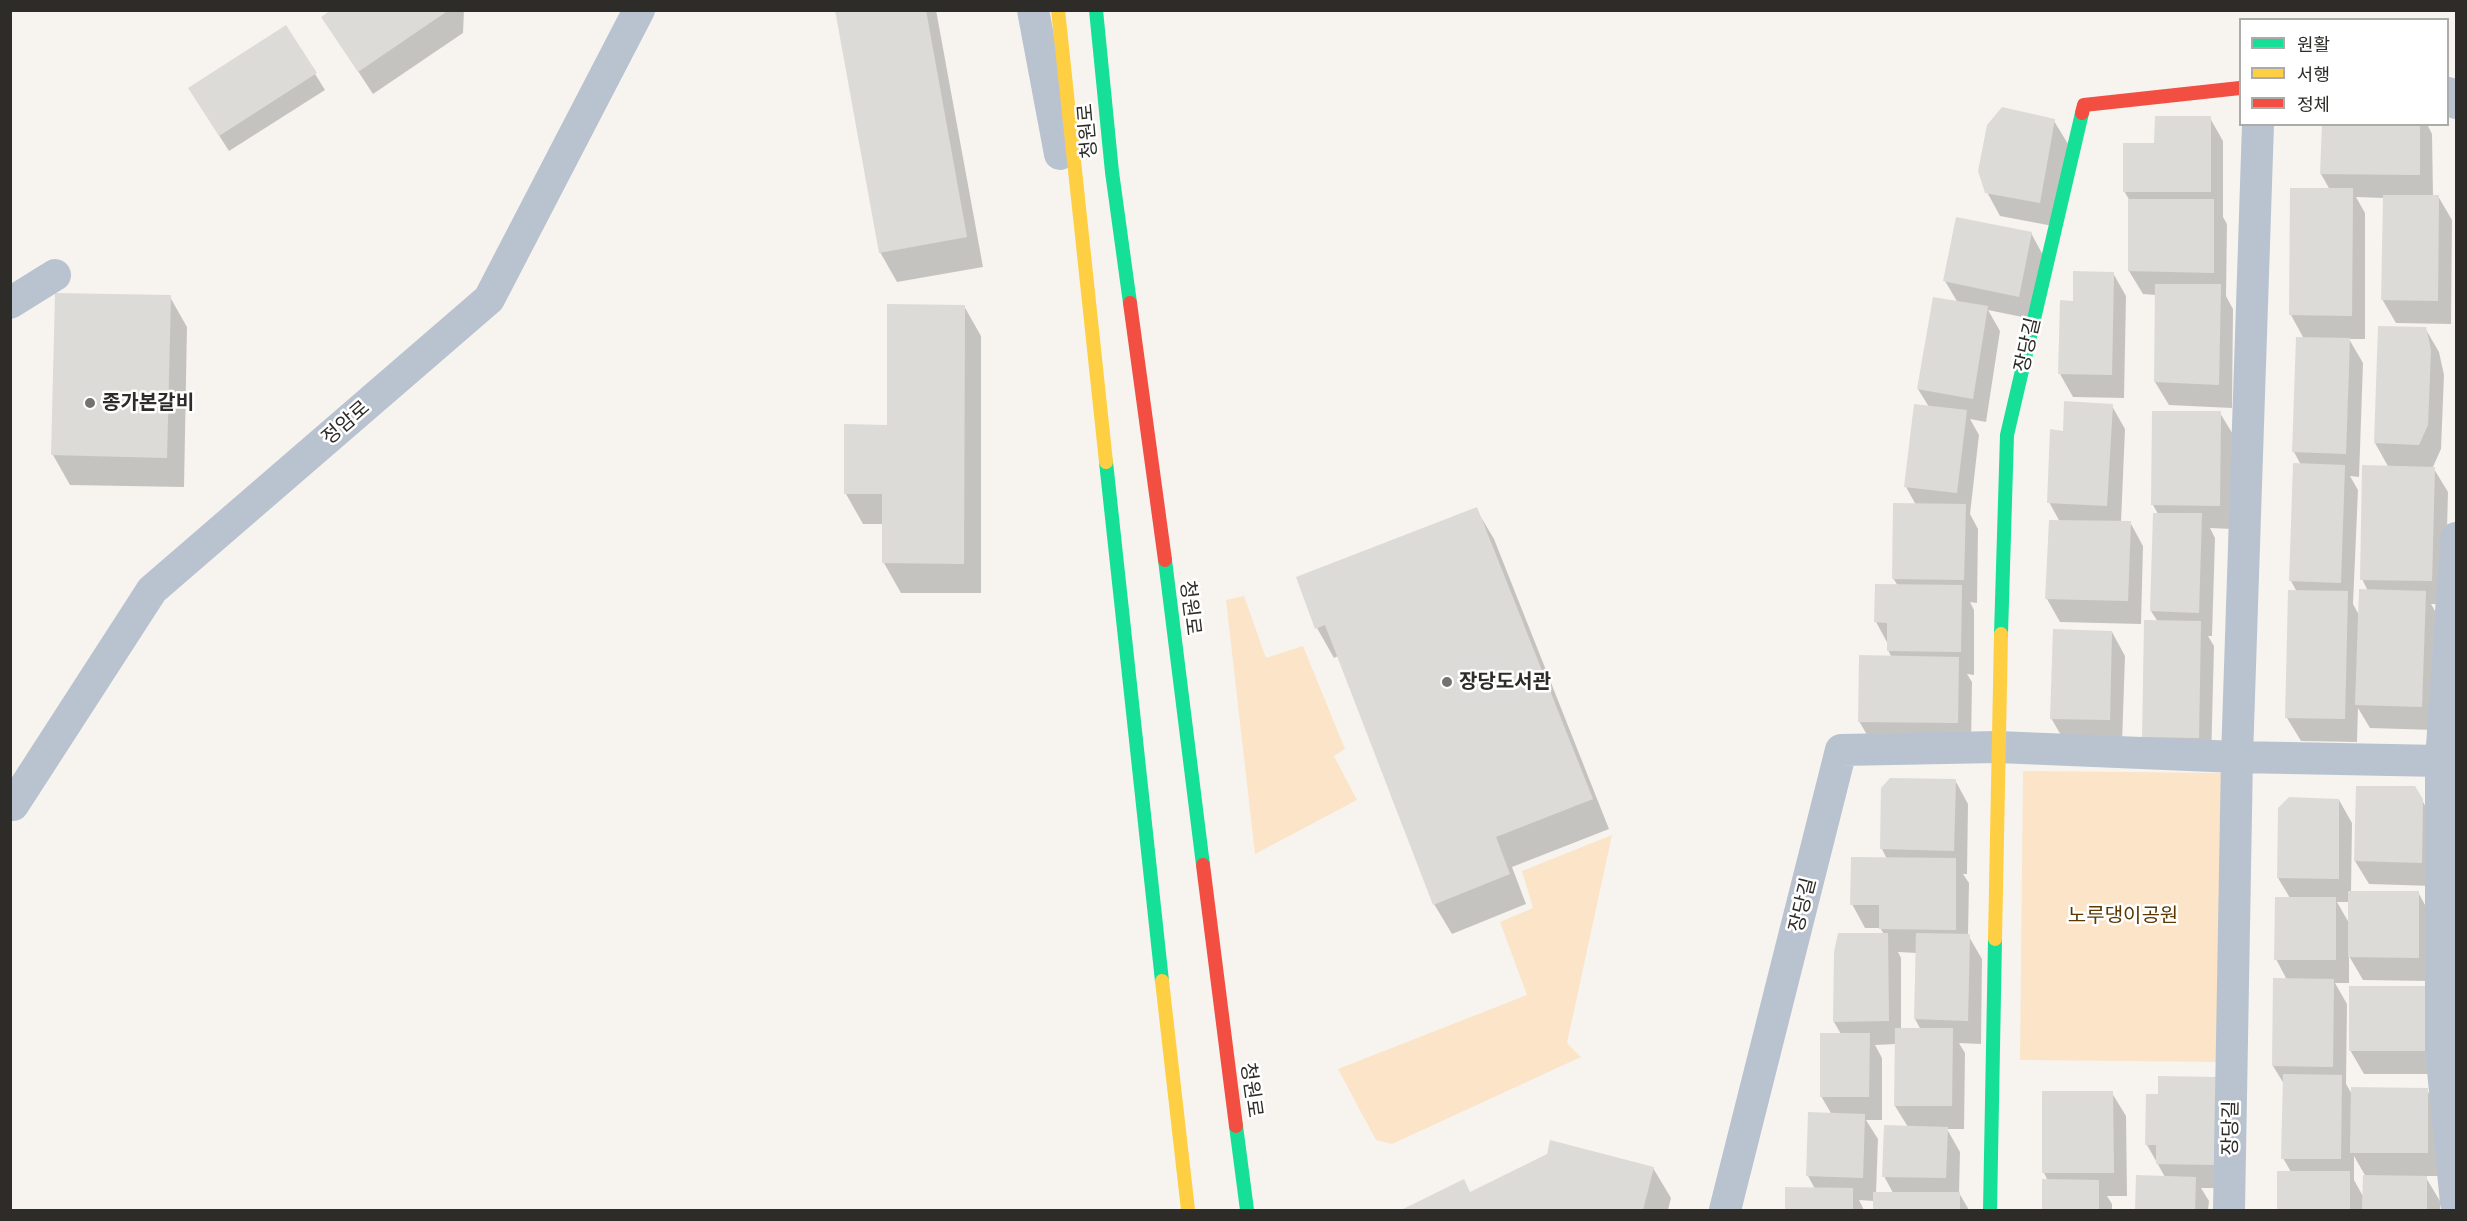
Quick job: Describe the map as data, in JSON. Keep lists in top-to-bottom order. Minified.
{"streets":{"main road":["청원로","장당길"],"street":["정암로"]},"parks":["노루댕이공원"],"places":["종가본갈비","장당도서관"],"legend":["원활","서행","정체"]}
